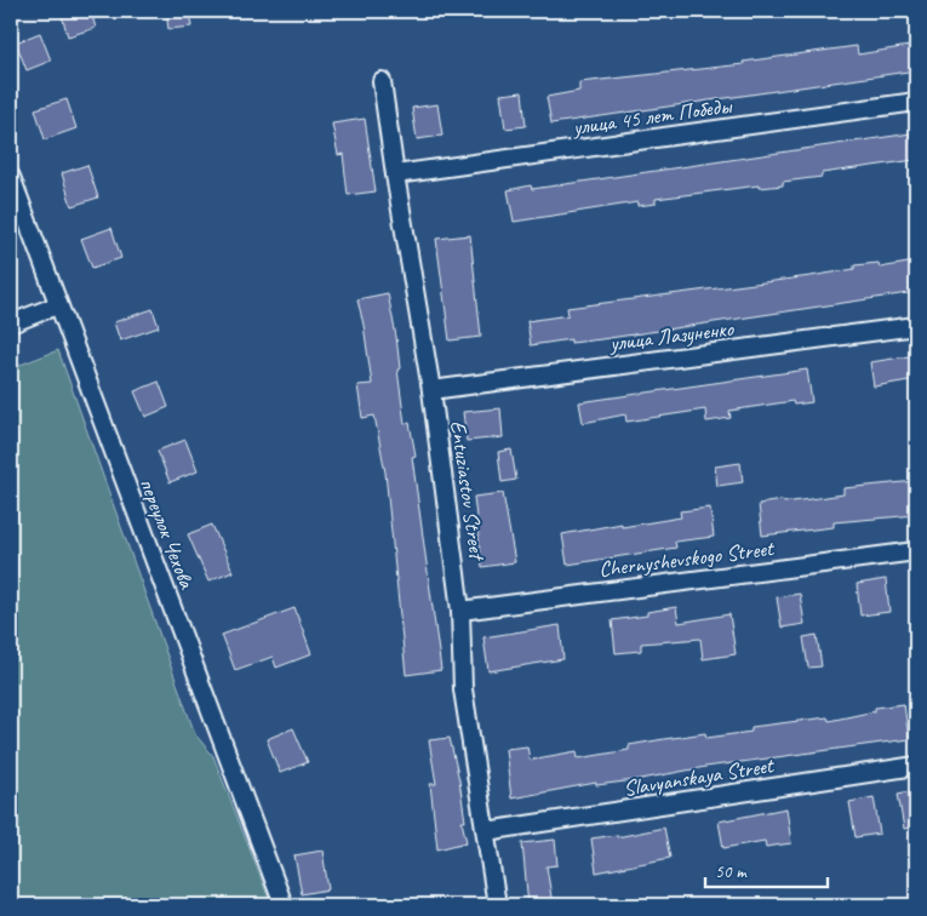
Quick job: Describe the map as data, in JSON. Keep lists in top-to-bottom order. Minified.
{"streets":{"street":["улица 45 лет Победы","улица Лазуненко","Entuziastov Street","переулок Чехова","Chernyshevskogo Street","Slavyanskaya Street"]},"crossings":[["улица 45 лет Победы","Entuziastov Street"],["улица Лазуненко","Entuziastov Street"],["Entuziastov Street","Chernyshevskogo Street"],["Entuziastov Street","Slavyanskaya Street"]],"scale_bar":"50 m"}
